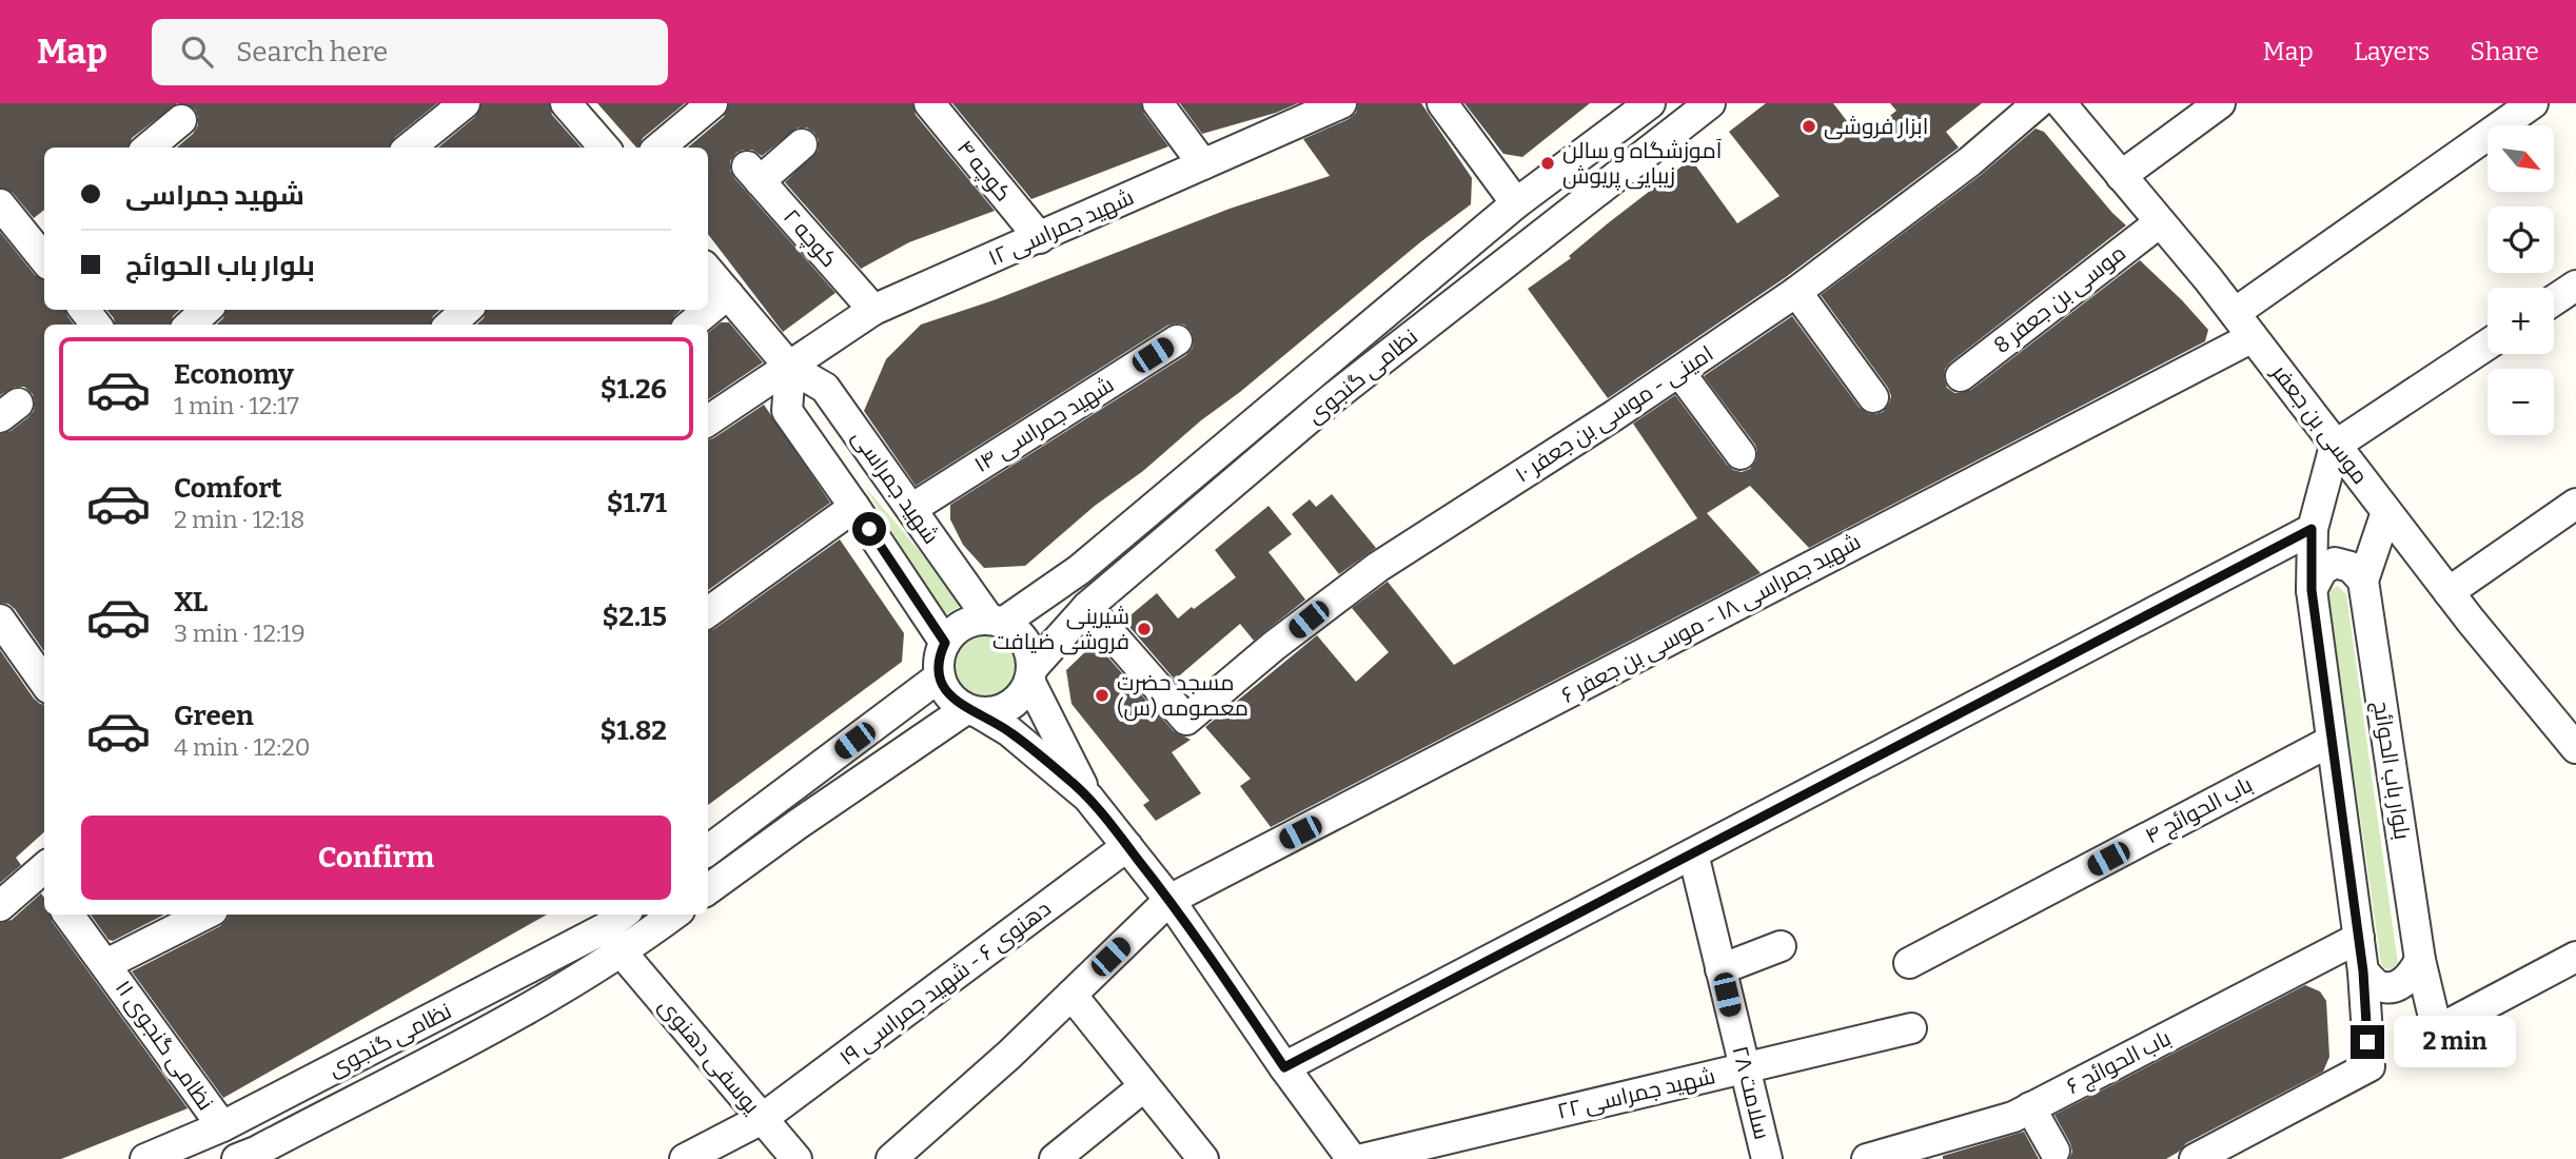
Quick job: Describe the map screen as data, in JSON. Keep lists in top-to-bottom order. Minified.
{"streets":{"street":["کوچه ۴","شهید جمراسی ۱۲","کوچه ۲","موسی بن جعفر 8","نظامی گنجوی","امینی - موسی بن جعفر ۱۰","شهید جمراسی ۱۴","موسی بن جعفر","شهید جمراسی","شهید جمراسی ۱۸ - موسی بن جعفر ۶","بلوار باب الحوائج","باب الحوائج ۴","دهنوی ۶ - شهید جمراسی ۱۹","نظامی گنجوی ۱۱","یوسفی دهنوی","باب الحوائج ۶","سلامت ۲۸","شهید جمراسی ۲۲"]},"crossings":[["کوچه ۴","شهید جمراسی ۱۲"],["شهید جمراسی ۱۲","کوچه ۲"],["شهید جمراسی ۱۲","شهید جمراسی"],["موسی بن جعفر 8","موسی بن جعفر"],["نظامی گنجوی","امینی - موسی بن جعفر ۱۰"],["نظامی گنجوی","شهید جمراسی"],["نظامی گنجوی","نظامی گنجوی ۱۱"],["نظامی گنجوی","یوسفی دهنوی"],["شهید جمراسی ۱۴","شهید جمراسی"],["موسی بن جعفر","شهید جمراسی ۱۸ - موسی بن جعفر ۶"],["موسی بن جعفر","بلوار باب الحوائج"],["دهنوی ۶ - شهید جمراسی ۱۹","یوسفی دهنوی"],["سلامت ۲۸","شهید جمراسی ۲۲"]],"places":["ابزار فروشی","آموزشگاه و سالن زیبایی پریوش","شیرینی فروشی ضیافت","مسجد حضرت معصومه (س)"],"north":"bottom right","page":{"header":"Map","search":"Search here","nav":["Map","Layers","Share"],"map_buttons":["+","−"],"banner":["شهید جمراسی","بلوار باب الحوائج"],"list":[{"name":"Economy","note":"1 min · 12:17","value":"$1.26"},{"name":"Comfort","note":"2 min · 12:18","value":"$1.71"},{"name":"XL","note":"3 min · 12:19","value":"$2.15"},{"name":"Green","note":"4 min · 12:20","value":"$1.82"}],"buttons":"Confirm","bubble":"2 min"}}
